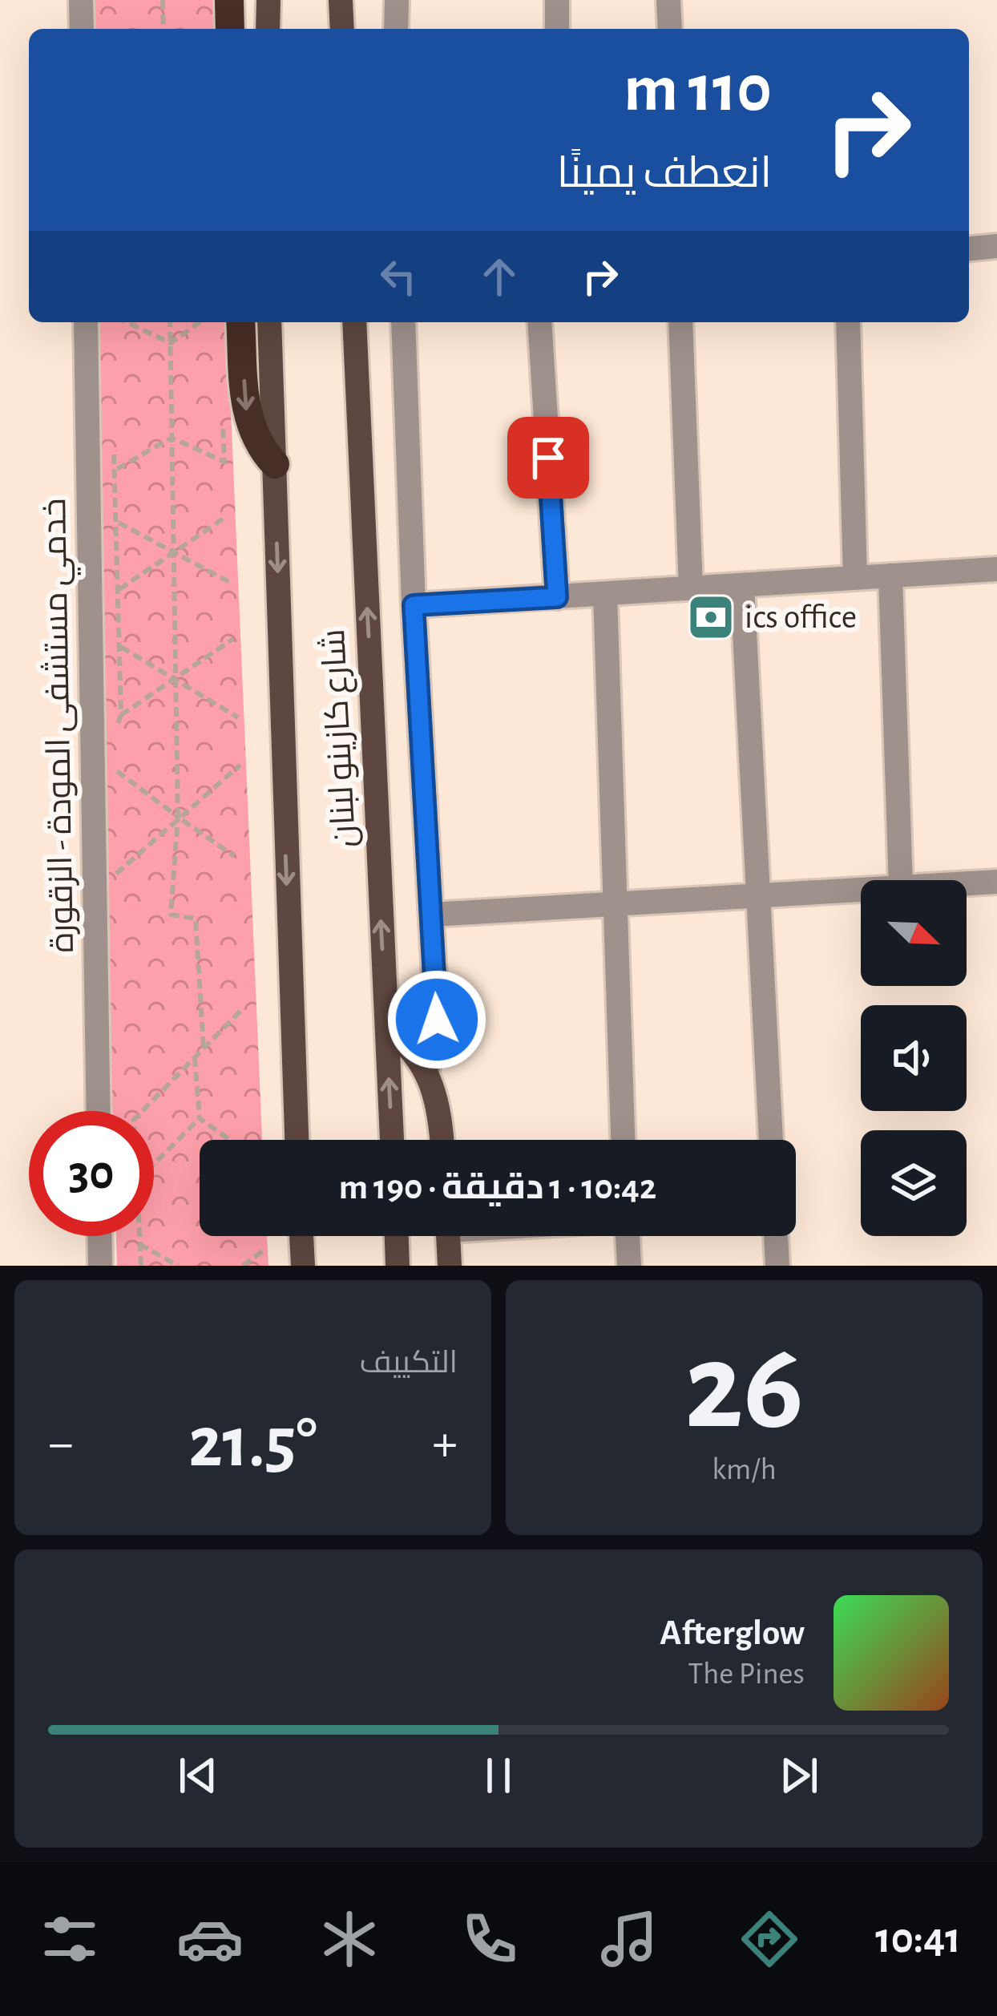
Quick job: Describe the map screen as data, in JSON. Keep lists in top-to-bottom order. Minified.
{"streets":{"main road":["شارع كازينو لبنان"],"street":["خدمي مستشفى المودة - الزقورة"]},"places":{"bank":["ics office"]},"north":"bottom right","page":{"turn":["110 m","انعطف يمينًا"],"limit":"30","trip":"10:42 · 1 دقيقة · 190 m","tile":[["26","km/h"],"التكييف"],"heat":["−","21.5°","+"],"song":["Afterglow","The Pines"],"tabs":"10:41"}}
